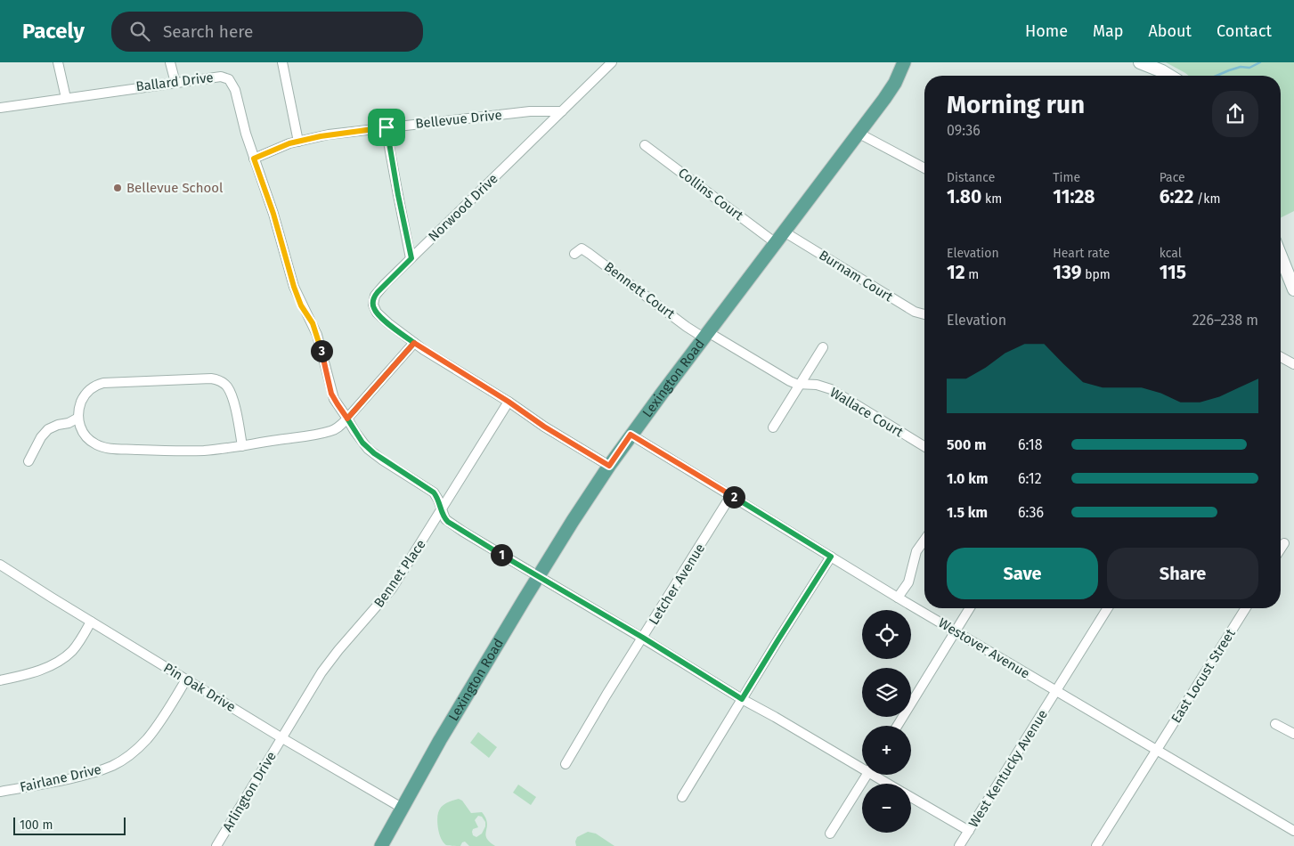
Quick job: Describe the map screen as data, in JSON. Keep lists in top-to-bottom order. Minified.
{"streets":{"main road":["Lexington Road"],"street":["Ballard Drive","Bellevue Drive","Collins Court","Norwood Drive","Burnam Court","Bennett Court","Wallace Court","Bennet Place","Letcher Avenue","Westover Avenue","East Locust Street","Pin Oak Drive","West Kentucky Avenue","Fairlane Drive","Arlington Drive"]},"crossings":[["Ballard Drive","Bellevue Drive"],["Ballard Drive","Lexington Road"],["Ballard Drive","Bennet Place"],["Ballard Drive","Letcher Avenue"],["Ballard Drive","West Kentucky Avenue"],["Bellevue Drive","Norwood Drive"],["Collins Court","Lexington Road"],["Norwood Drive","Lexington Road"],["Norwood Drive","Bennet Place"],["Burnam Court","Lexington Road"],["Bennett Court","Lexington Road"],["Bennett Court","Wallace Court"],["Lexington Road","Wallace Court"],["Lexington Road","Westover Avenue"],["Lexington Road","Pin Oak Drive"],["Bennet Place","Pin Oak Drive"],["Bennet Place","Arlington Drive"],["Letcher Avenue","Westover Avenue"],["Westover Avenue","East Locust Street"],["Westover Avenue","West Kentucky Avenue"],["Pin Oak Drive","Fairlane Drive"],["Pin Oak Drive","Arlington Drive"]],"places":["Bellevue School"],"scale_bar":"100 m","page":{"header":"Pacely","search":"Search here","nav":["Home","Map","About","Contact"],"heading":["Morning run","09:36"],"stats":[["Distance","1.80 km"],["Time","11:28"],["Pace","6:22 /km"],["Elevation","12 m"],["Heart rate","139 bpm"],["kcal","115"]],"chart":["Elevation","226–238 m"],"pins":["3","2","1"],"list":[{"name":"500 m","note":"6:18"},{"name":"1.0 km","note":"6:12"},{"name":"1.5 km","note":"6:36"}],"buttons":["Save","Share"],"map_buttons":["+","−"],"scale":"100 m"}}
